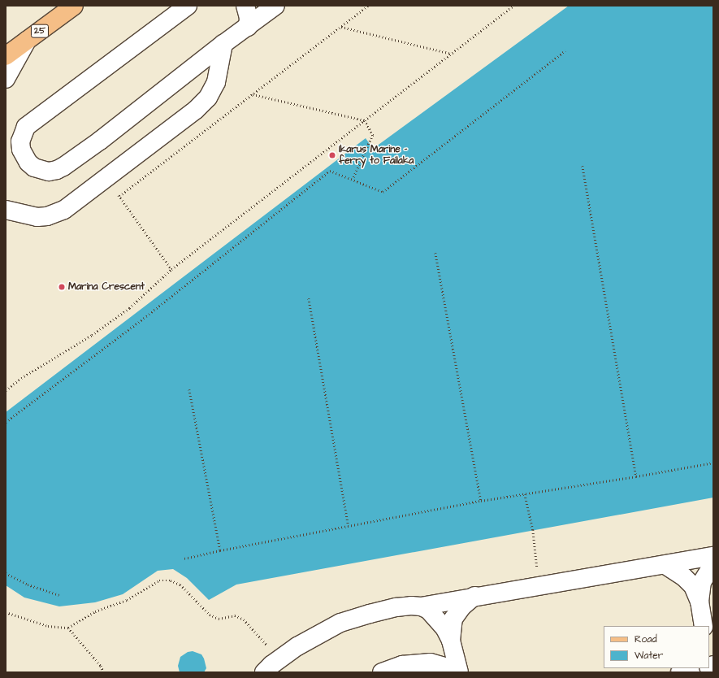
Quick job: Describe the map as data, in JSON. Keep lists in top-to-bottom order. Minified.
{"streets":{"main road":["25"]},"places":["Ikarus Marine - ferry to Failaka","Marina Crescent"],"legend":["Road","Water"]}
